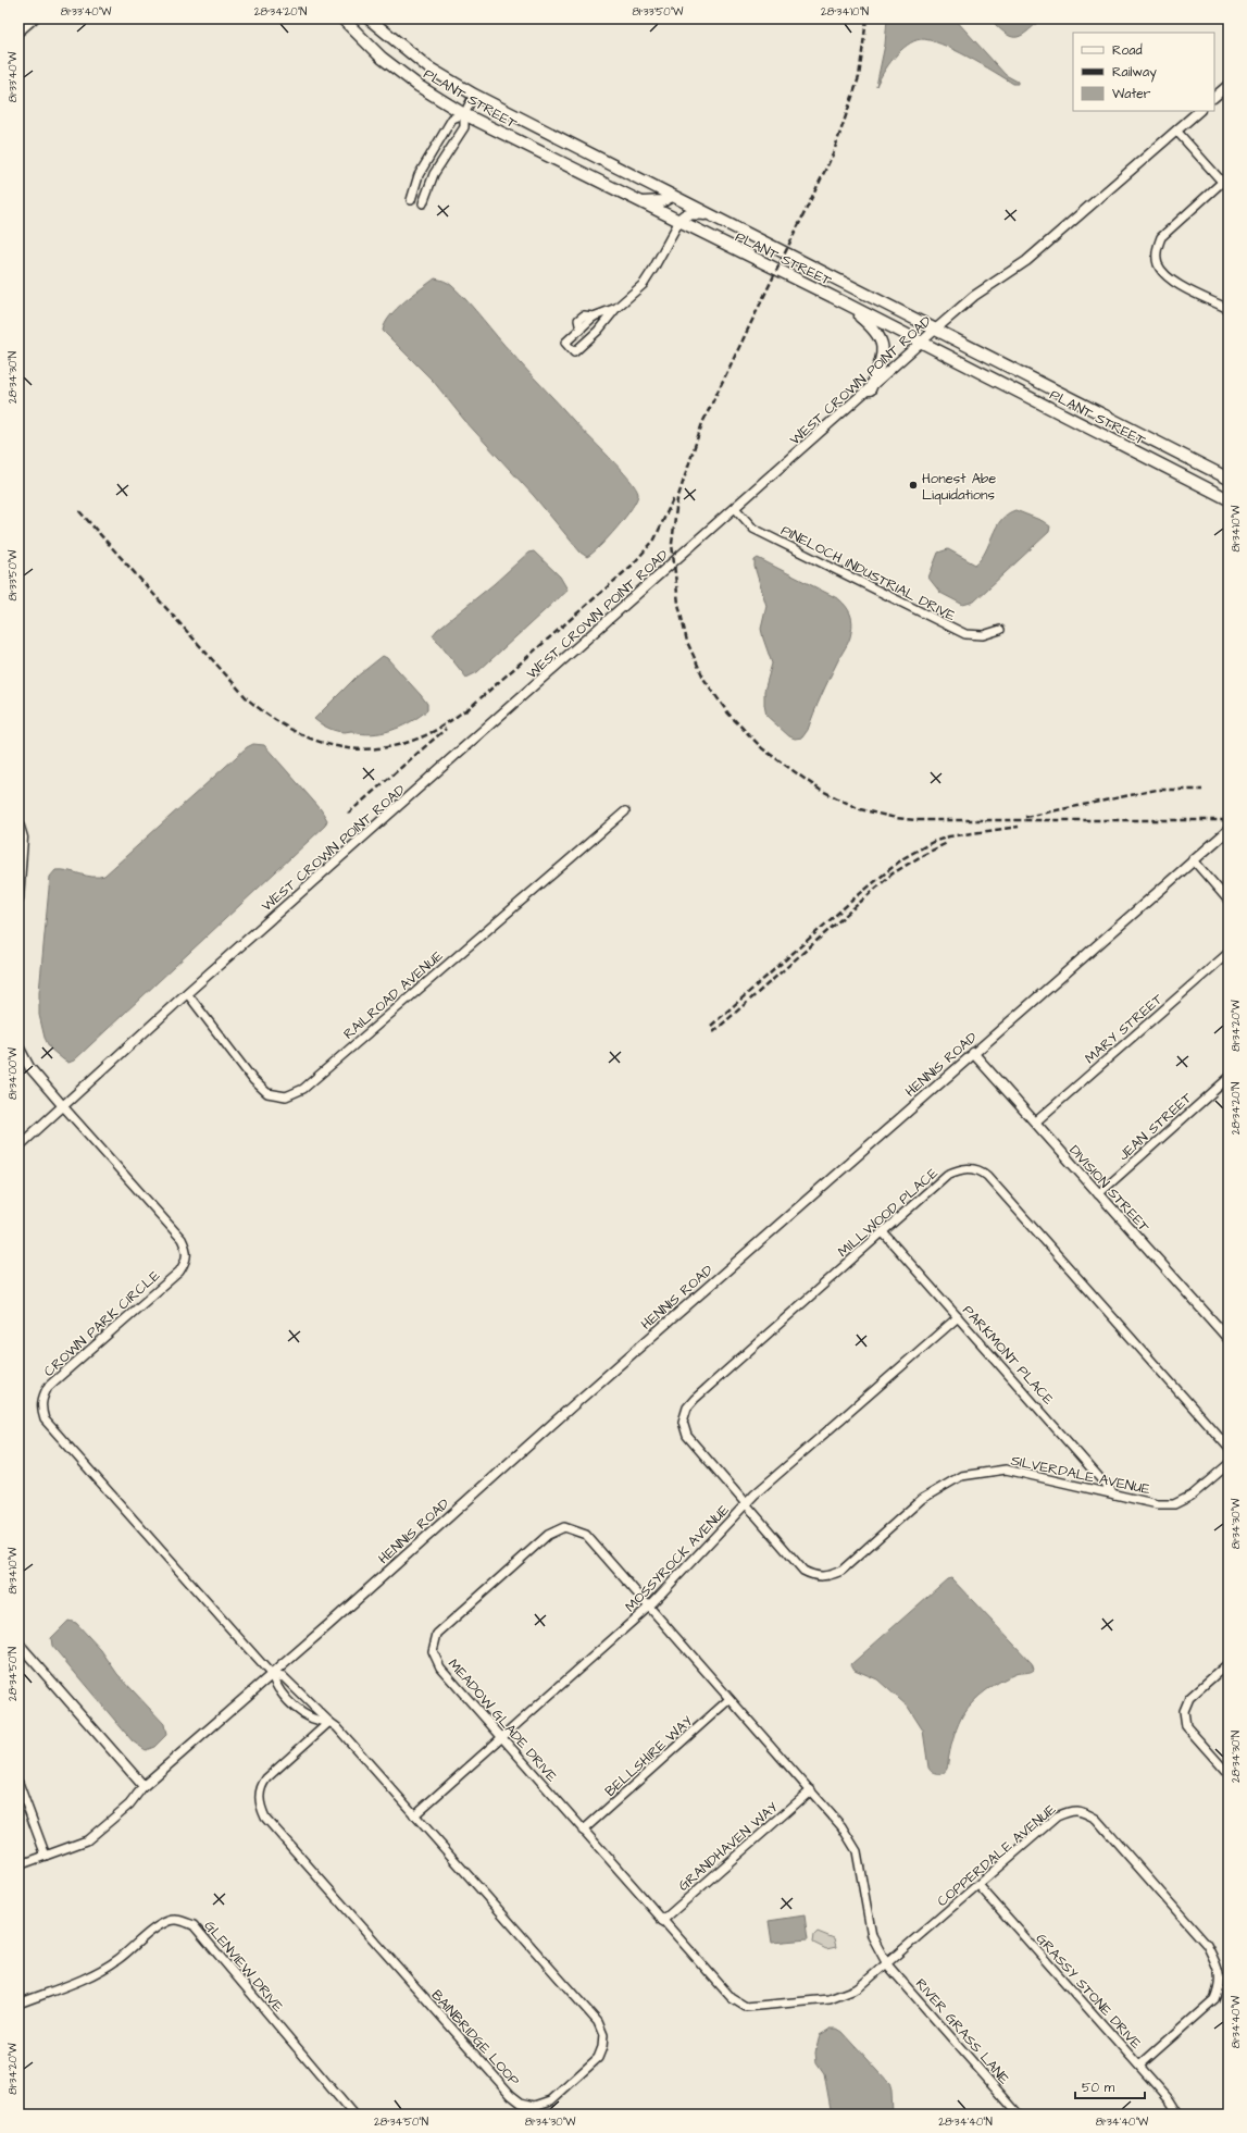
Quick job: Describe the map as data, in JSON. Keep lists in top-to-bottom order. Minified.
{"streets":{"main road":["PLANT STREET"],"street":["WEST CROWN POINT ROAD","PINELOCH INDUSTRIAL DRIVE","RAILROAD AVENUE","MARY STREET","HENNIS ROAD","JEAN STREET","DIVISION STREET","MILLWOOD PLACE","CROWN PARK CIRCLE","PARKMONT PLACE","SILVERDALE AVENUE","MOSSYROCK AVENUE","MEADOW GLADE DRIVE","BELLSHIRE WAY","GRANDHAVEN WAY","COPPERDALE AVENUE","GLENVIEW DRIVE","GRASSY STONE DRIVE","RIVER GRASS LANE","BAINBRIDGE LOOP"]},"crossings":[["PLANT STREET","WEST CROWN POINT ROAD"],["WEST CROWN POINT ROAD","PINELOCH INDUSTRIAL DRIVE"],["WEST CROWN POINT ROAD","RAILROAD AVENUE"],["WEST CROWN POINT ROAD","CROWN PARK CIRCLE"],["MARY STREET","DIVISION STREET"],["HENNIS ROAD","DIVISION STREET"],["HENNIS ROAD","CROWN PARK CIRCLE"],["HENNIS ROAD","BAINBRIDGE LOOP"],["JEAN STREET","DIVISION STREET"],["MILLWOOD PLACE","PARKMONT PLACE"],["MILLWOOD PLACE","SILVERDALE AVENUE"],["MILLWOOD PLACE","MOSSYROCK AVENUE"],["CROWN PARK CIRCLE","BAINBRIDGE LOOP"],["PARKMONT PLACE","SILVERDALE AVENUE"],["PARKMONT PLACE","MOSSYROCK AVENUE"],["SILVERDALE AVENUE","MOSSYROCK AVENUE"],["MOSSYROCK AVENUE","MEADOW GLADE DRIVE"],["MOSSYROCK AVENUE","BAINBRIDGE LOOP"],["MEADOW GLADE DRIVE","BELLSHIRE WAY"],["MEADOW GLADE DRIVE","GRANDHAVEN WAY"],["MEADOW GLADE DRIVE","COPPERDALE AVENUE"],["MEADOW GLADE DRIVE","RIVER GRASS LANE"],["COPPERDALE AVENUE","GRASSY STONE DRIVE"],["COPPERDALE AVENUE","RIVER GRASS LANE"]],"places":["Honest Abe Liquidations"],"legend":["Road","Railway","Water"],"scale_bar":"50 m","coordinates":["81°33'40\"W","28°34'20\"N","81°33'50\"W","28°34'10\"N","28°34'30\"N","81°34'10\"W","81°34'20\"W","81°34'00\"W","81°34'30\"W","28°34'50\"N","81°34'40\"W","28°34'40\"N"]}
